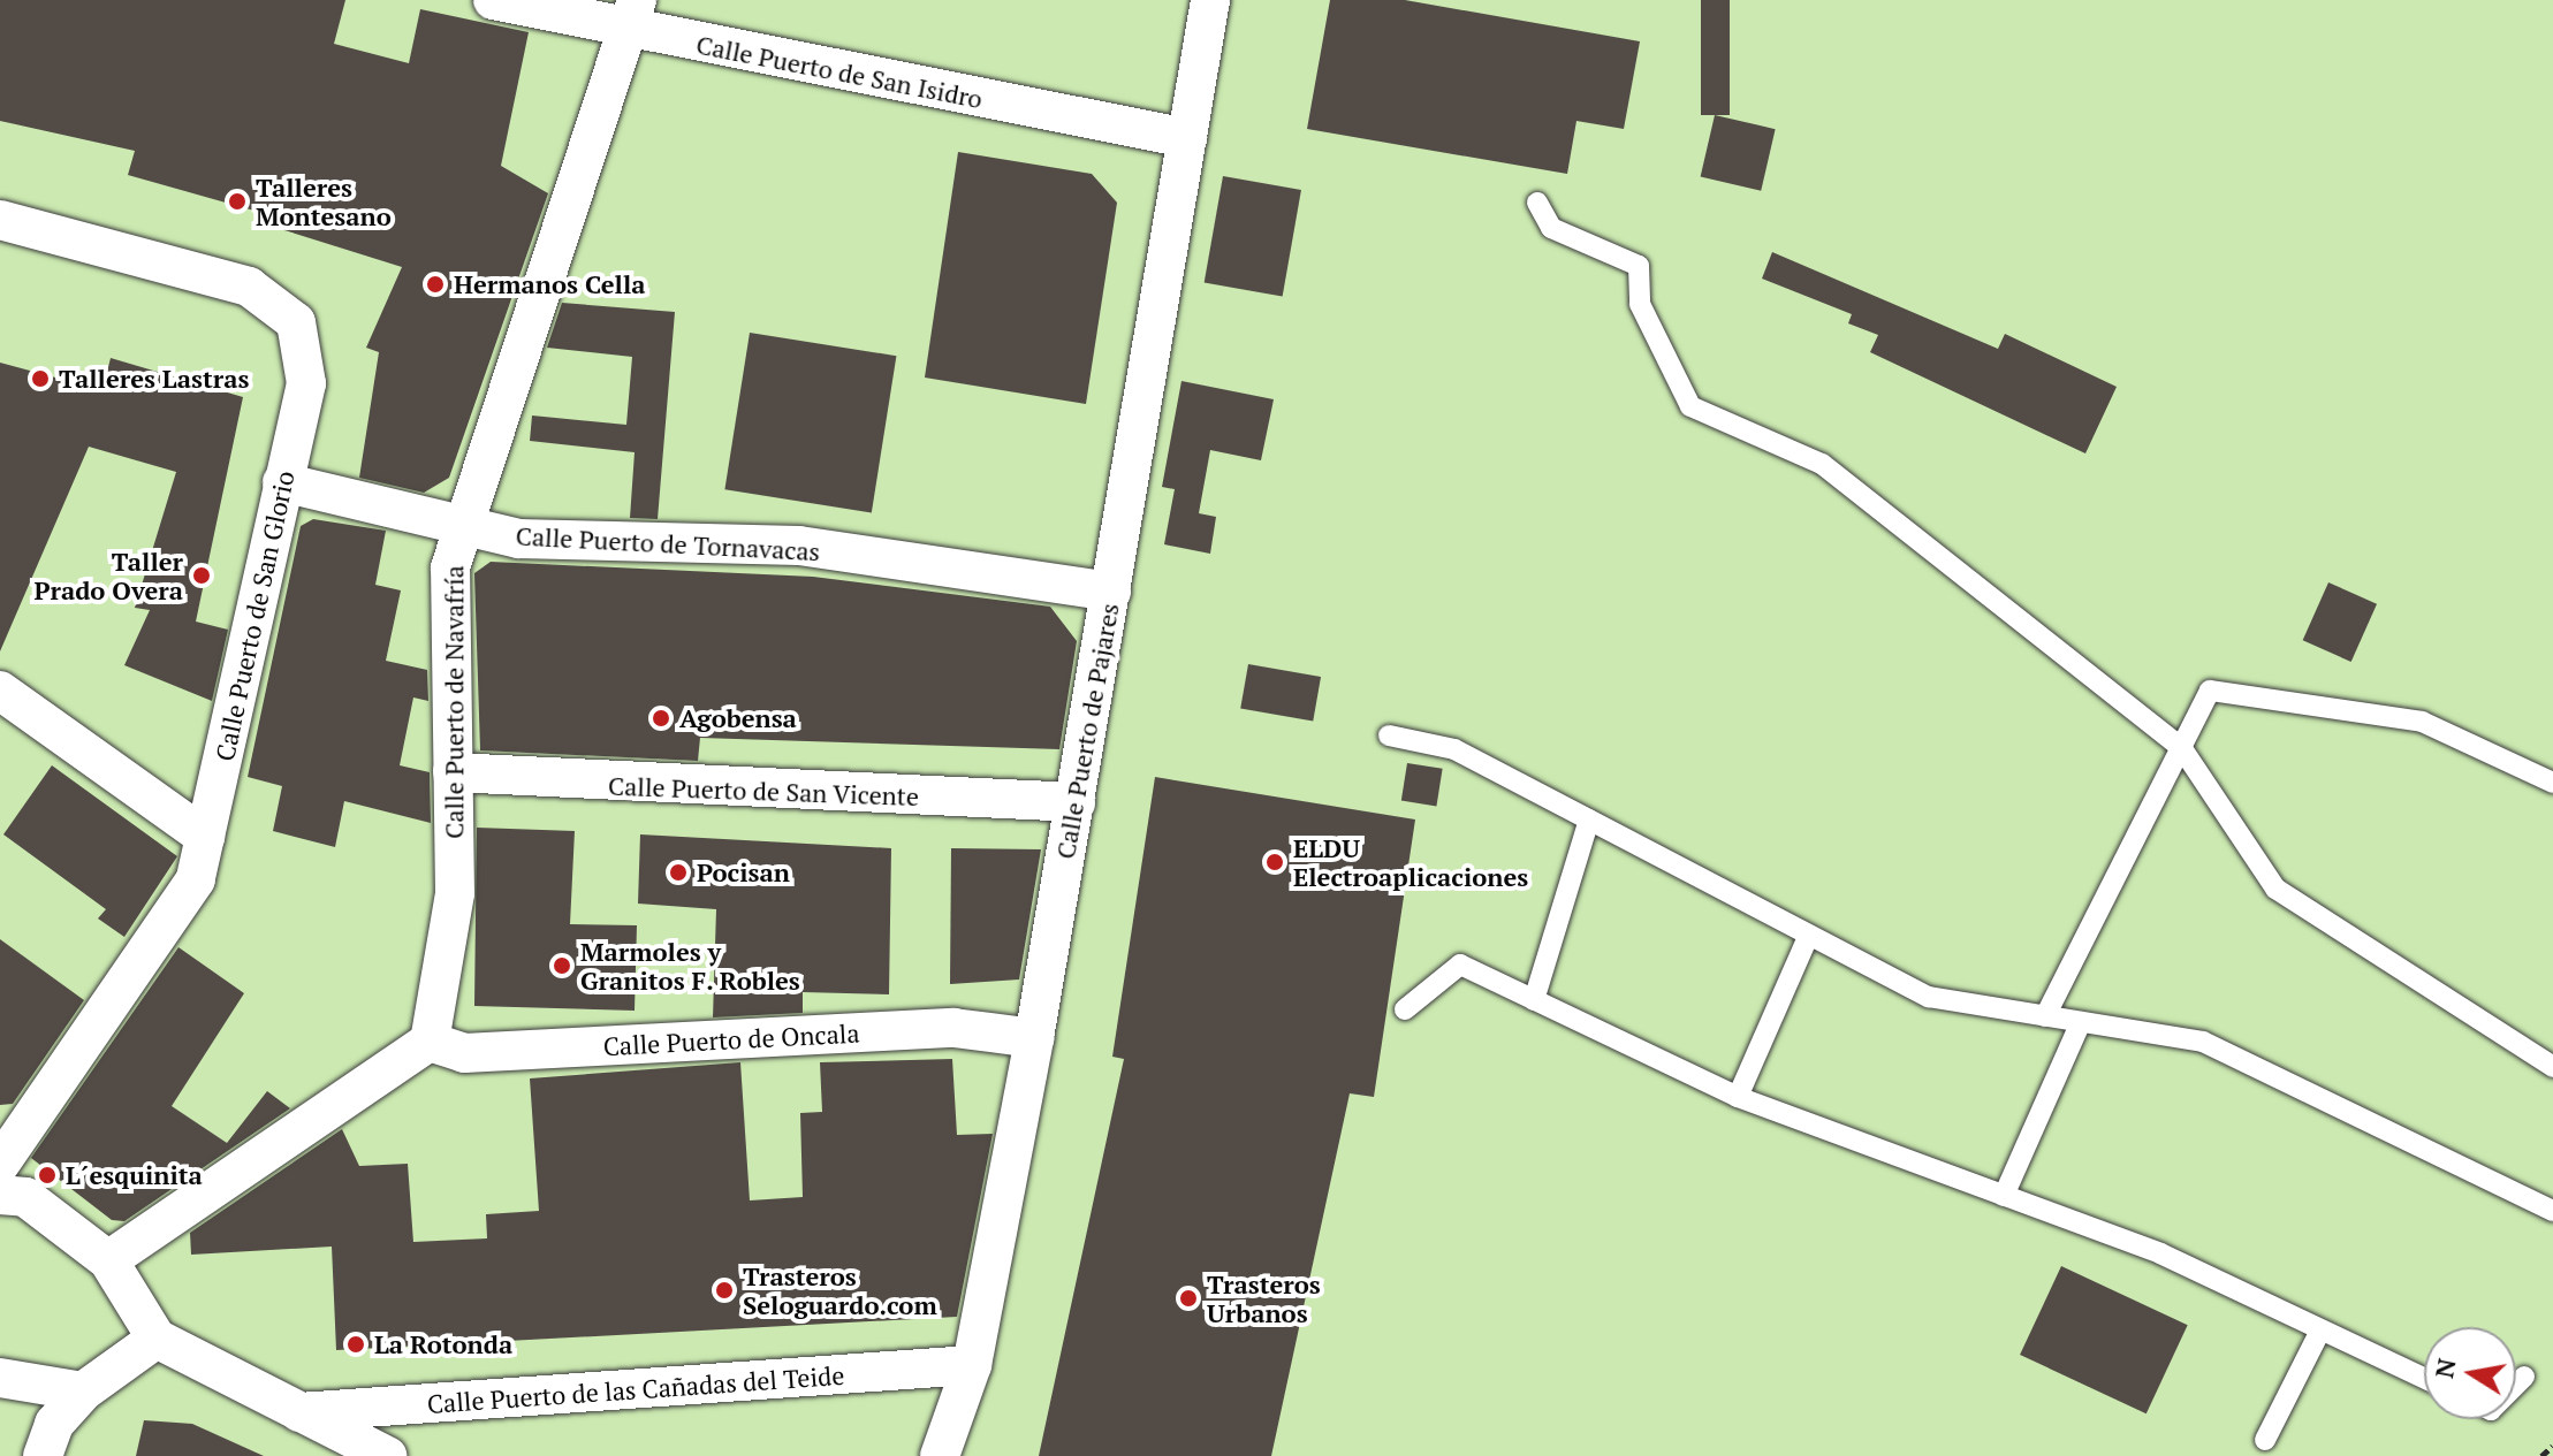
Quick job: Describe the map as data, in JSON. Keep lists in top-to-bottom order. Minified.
{"streets":{"street":["Calle Puerto de San Isidro","Calle Puerto de Tornavacas","Calle Puerto de San Glorio","Calle Puerto de Navafría","Calle Puerto de Pajares","Calle Puerto de San Vicente","Calle Puerto de Oncala","Calle Puerto de las Cañadas del Teide"]},"crossings":[["Calle Puerto de San Isidro","Calle Puerto de Navafría"],["Calle Puerto de San Isidro","Calle Puerto de Pajares"],["Calle Puerto de Tornavacas","Calle Puerto de San Glorio"],["Calle Puerto de Tornavacas","Calle Puerto de Navafría"],["Calle Puerto de Tornavacas","Calle Puerto de Pajares"],["Calle Puerto de Navafría","Calle Puerto de San Vicente"],["Calle Puerto de Navafría","Calle Puerto de Oncala"],["Calle Puerto de Pajares","Calle Puerto de San Vicente"],["Calle Puerto de Pajares","Calle Puerto de Oncala"],["Calle Puerto de Pajares","Calle Puerto de las Cañadas del Teide"]],"places":["Talleres Montesano","Hermanos Cella","Talleres Lastras","Taller Prado Overa","Agobensa","ELDU Electroaplicaciones","Pocisan","Marmoles y Granitos F. Robles","L´esquinita","Trasteros Seloguardo.com","Trasteros Urbanos","La Rotonda"],"north":"left"}
